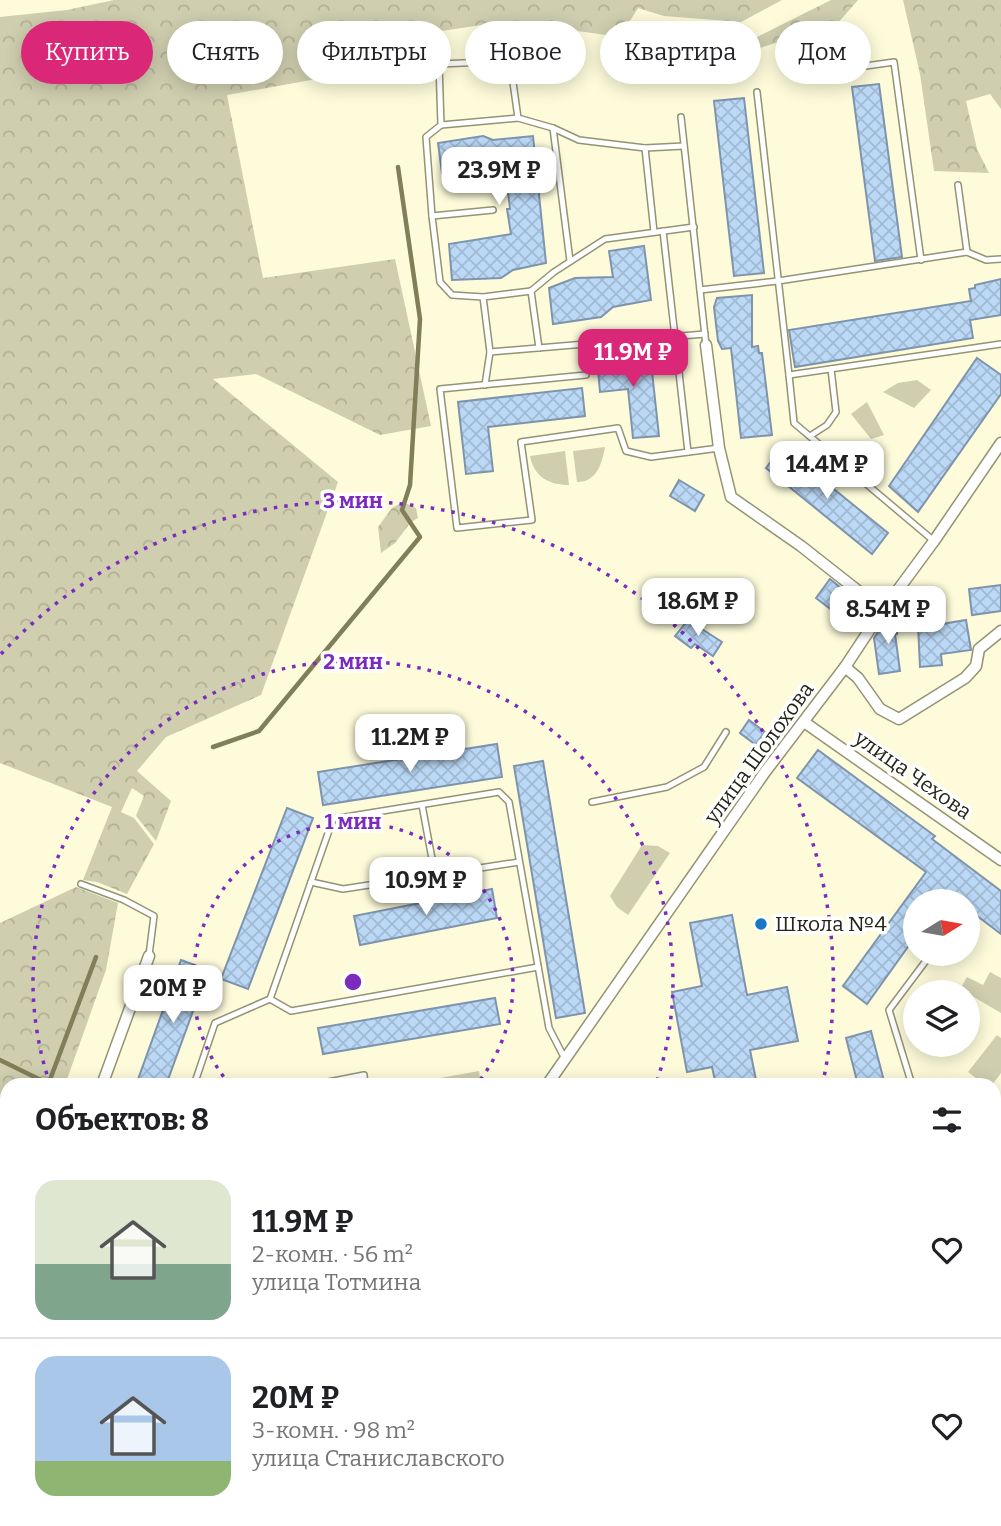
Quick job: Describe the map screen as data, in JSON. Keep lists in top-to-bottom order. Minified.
{"streets":{"street":["улица Шолохова","улица Чехова"]},"crossings":[["улица Шолохова","улица Чехова"]],"places":["Школа №4"],"north":"right","page":{"chip":["Купить","Снять","Фильтры","Новое","Квартира","Дом"],"price":["23.9M ₽","11.9M ₽","14.4M ₽","18.6M ₽","8.54M ₽","11.2M ₽","10.9M ₽","20M ₽"],"heading":"Объектов: 8","list":[{"name":"11.9M ₽","note":"2-комн. · 56 m² · улица Тотмина"},{"name":"20M ₽","note":"3-комн. · 98 m² · улица Станиславского"}]},"rings":["3 мин","2 мин","1 мин"]}
